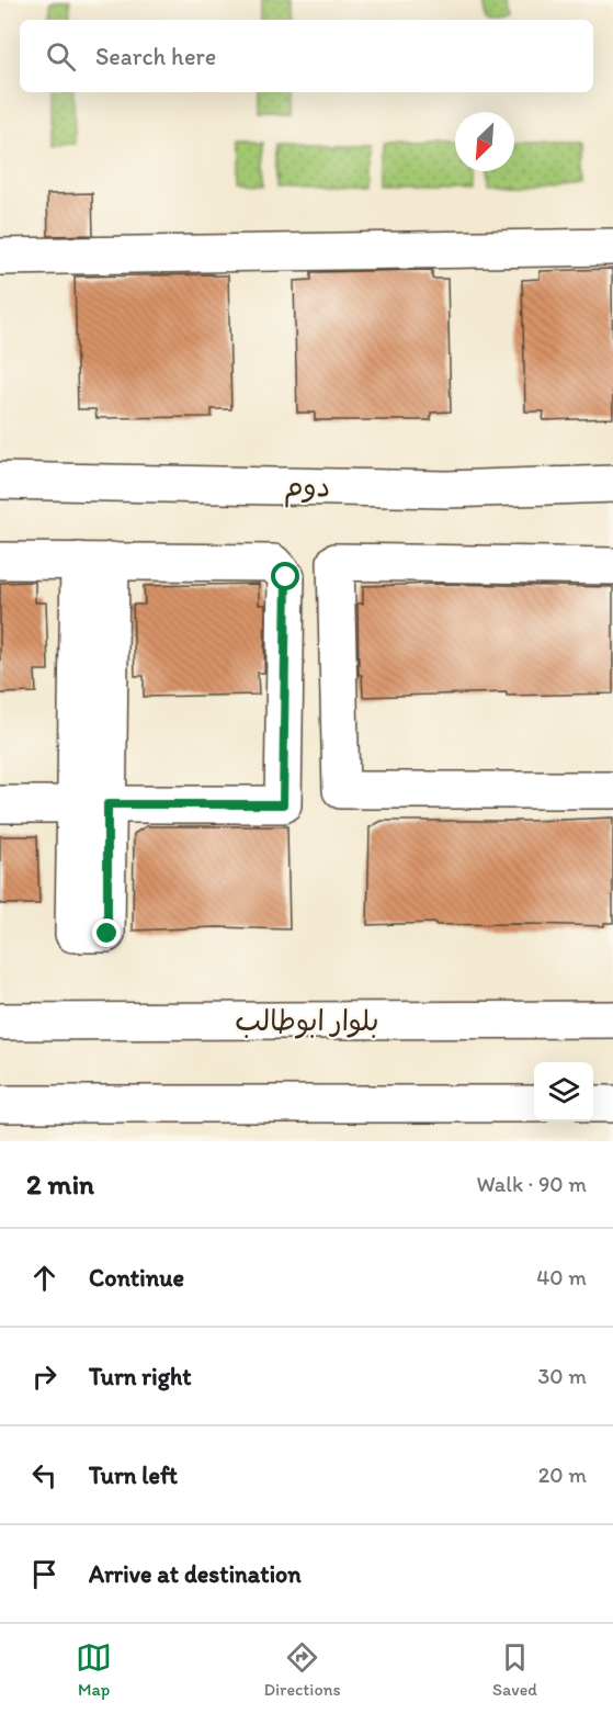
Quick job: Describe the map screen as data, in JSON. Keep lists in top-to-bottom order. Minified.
{"streets":{"street":["دوم","بلوار ابوطالب"]},"north":"bottom left","page":{"search":"Search here","heading":["2 min","Walk · 90 m"],"list":[["Continue","40 m"],["Turn right","30 m"],["Turn left","20 m"],"Arrive at destination"],"nav":["Map","Directions","Saved"]}}
